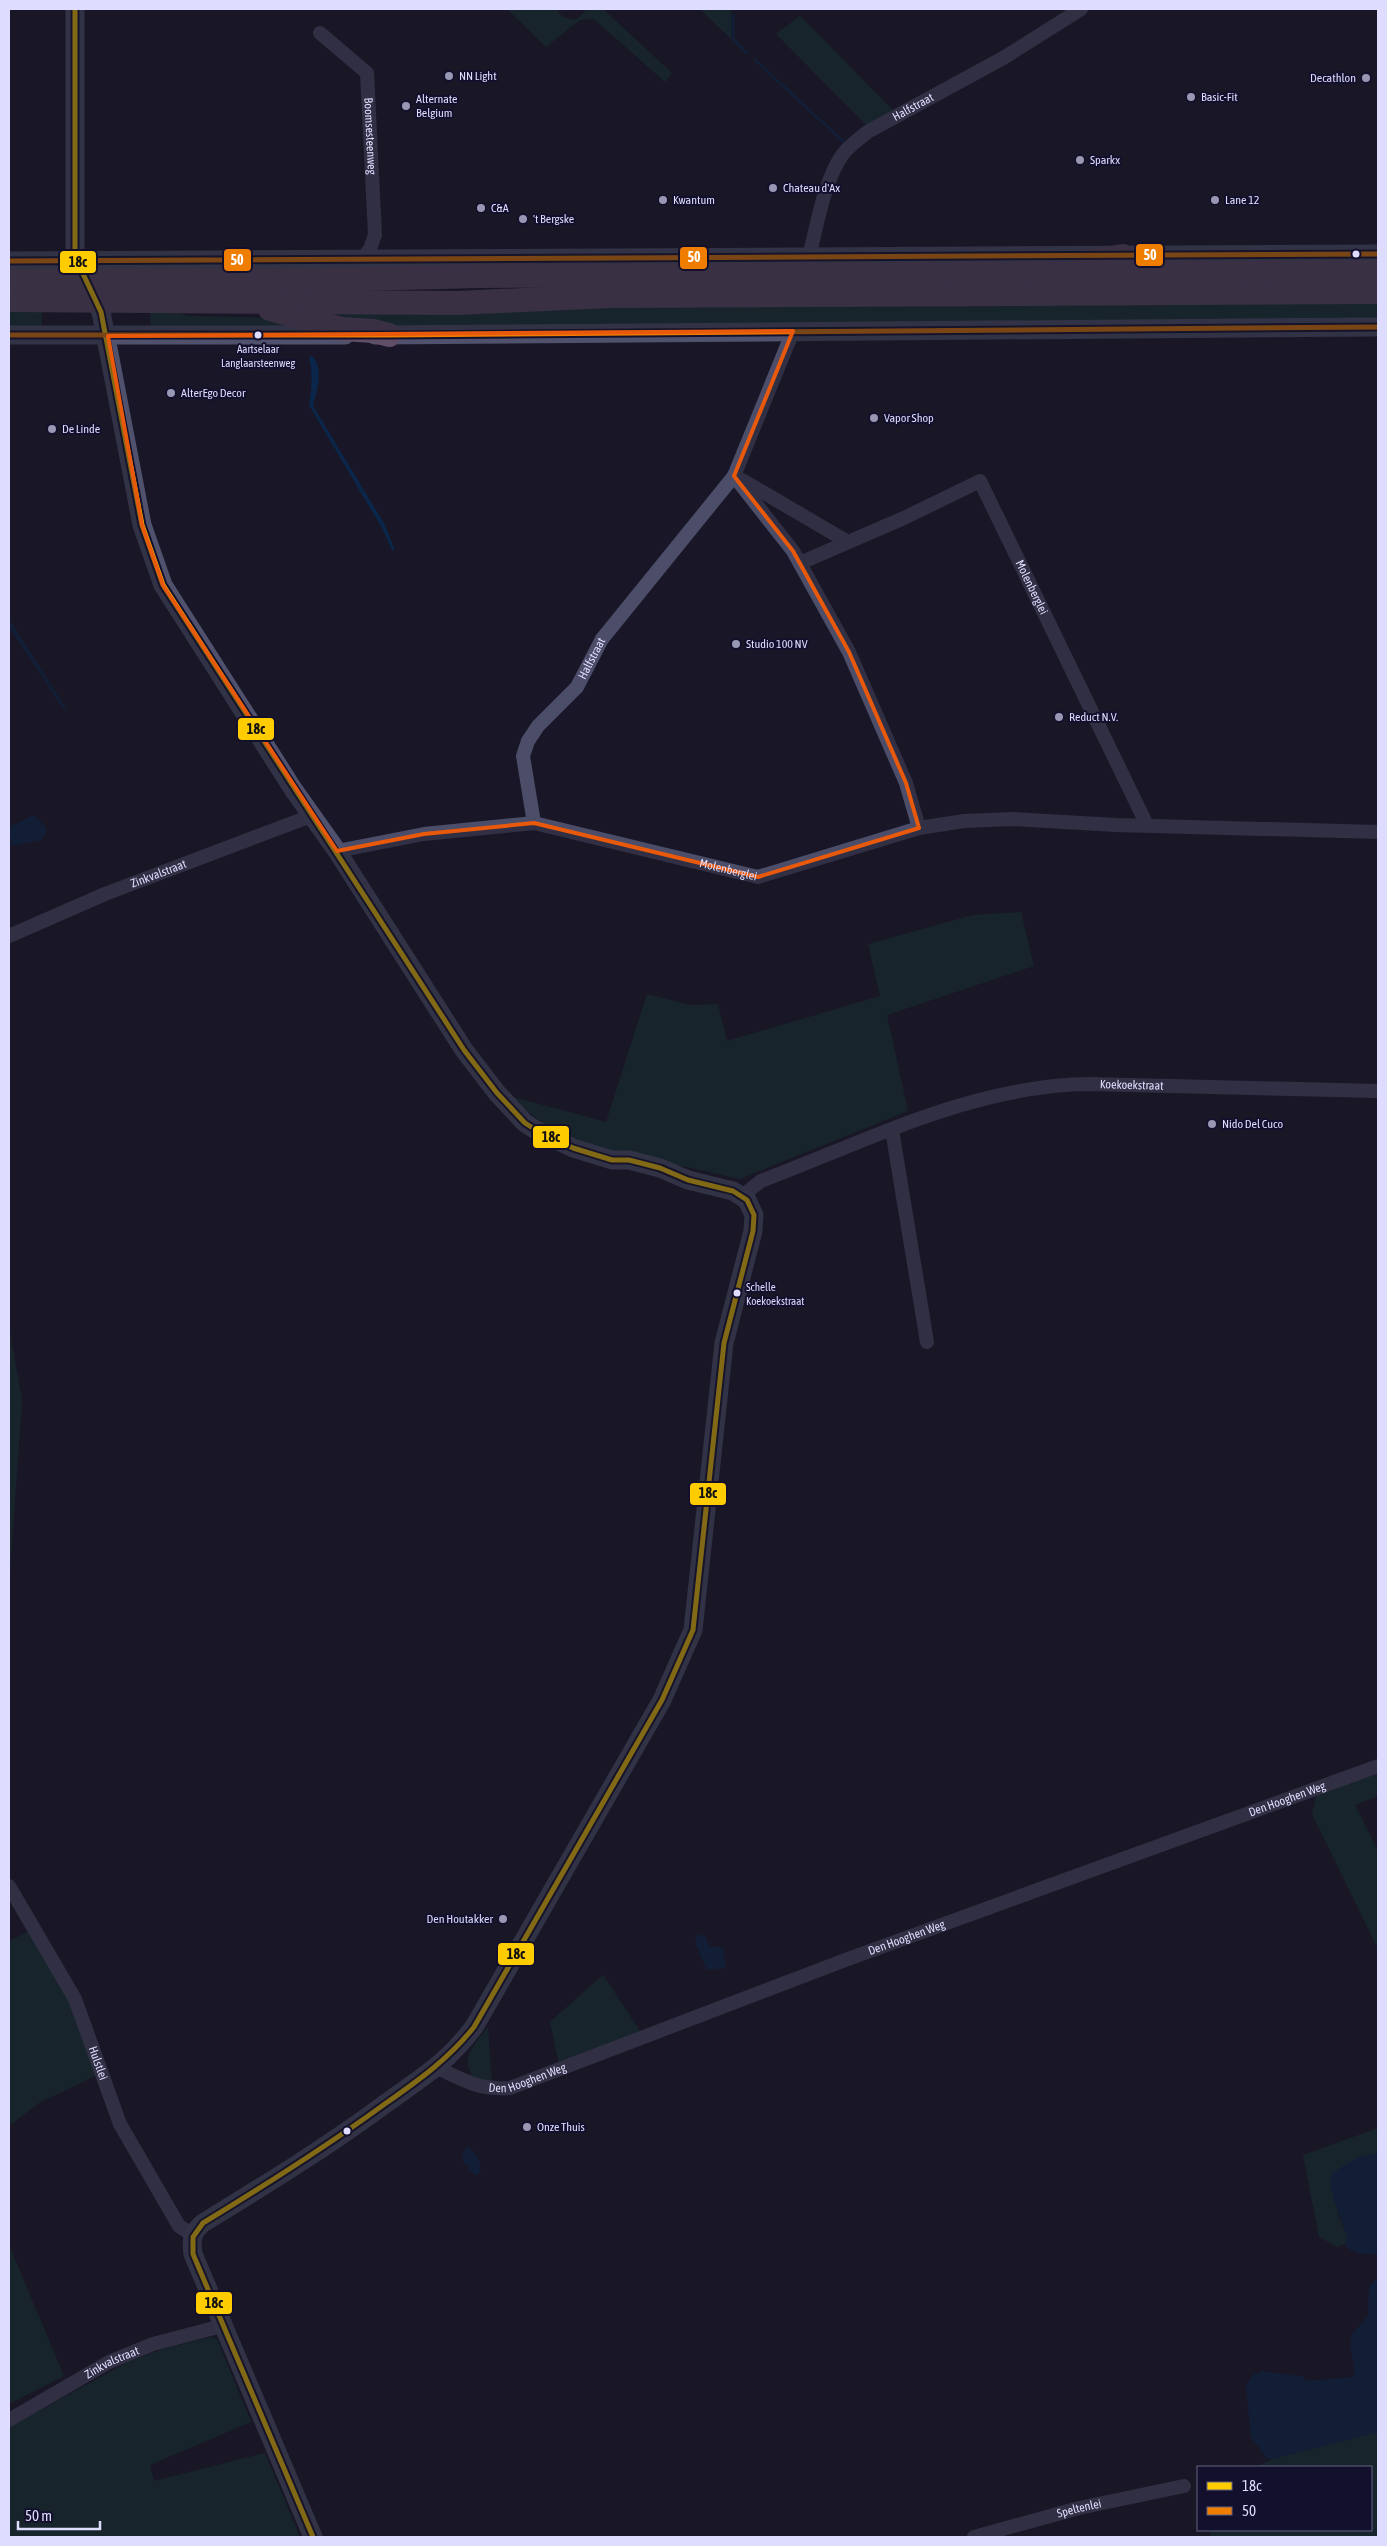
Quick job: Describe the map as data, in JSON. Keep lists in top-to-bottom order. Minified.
{"streets":{"street":["Halfstraat","Boomsesteenweg","Molenberglei","Zinkvalstraat","Koekoekstraat","Den Hooghen Weg","Hulstlei","Speltenlei"]},"crossings":[["Halfstraat","Molenberglei"]],"places":["NN Light","Decathlon","Basic-Fit","Alternate Belgium","Sparkx","Chateau d'Ax","Kwantum","Lane 12","C&A","'t Bergske","Aartselaar Langlaarsteenweg","AlterEgo Decor","Vapor Shop","De Linde","Studio 100 NV","Reduct N.V.","Nido Del Cuco","Schelle Koekoekstraat","Den Houtakker","Onze Thuis"],"lines":["transit line 18c","transit line 50"],"legend":["18c","50"],"scale_bar":"50 m"}
